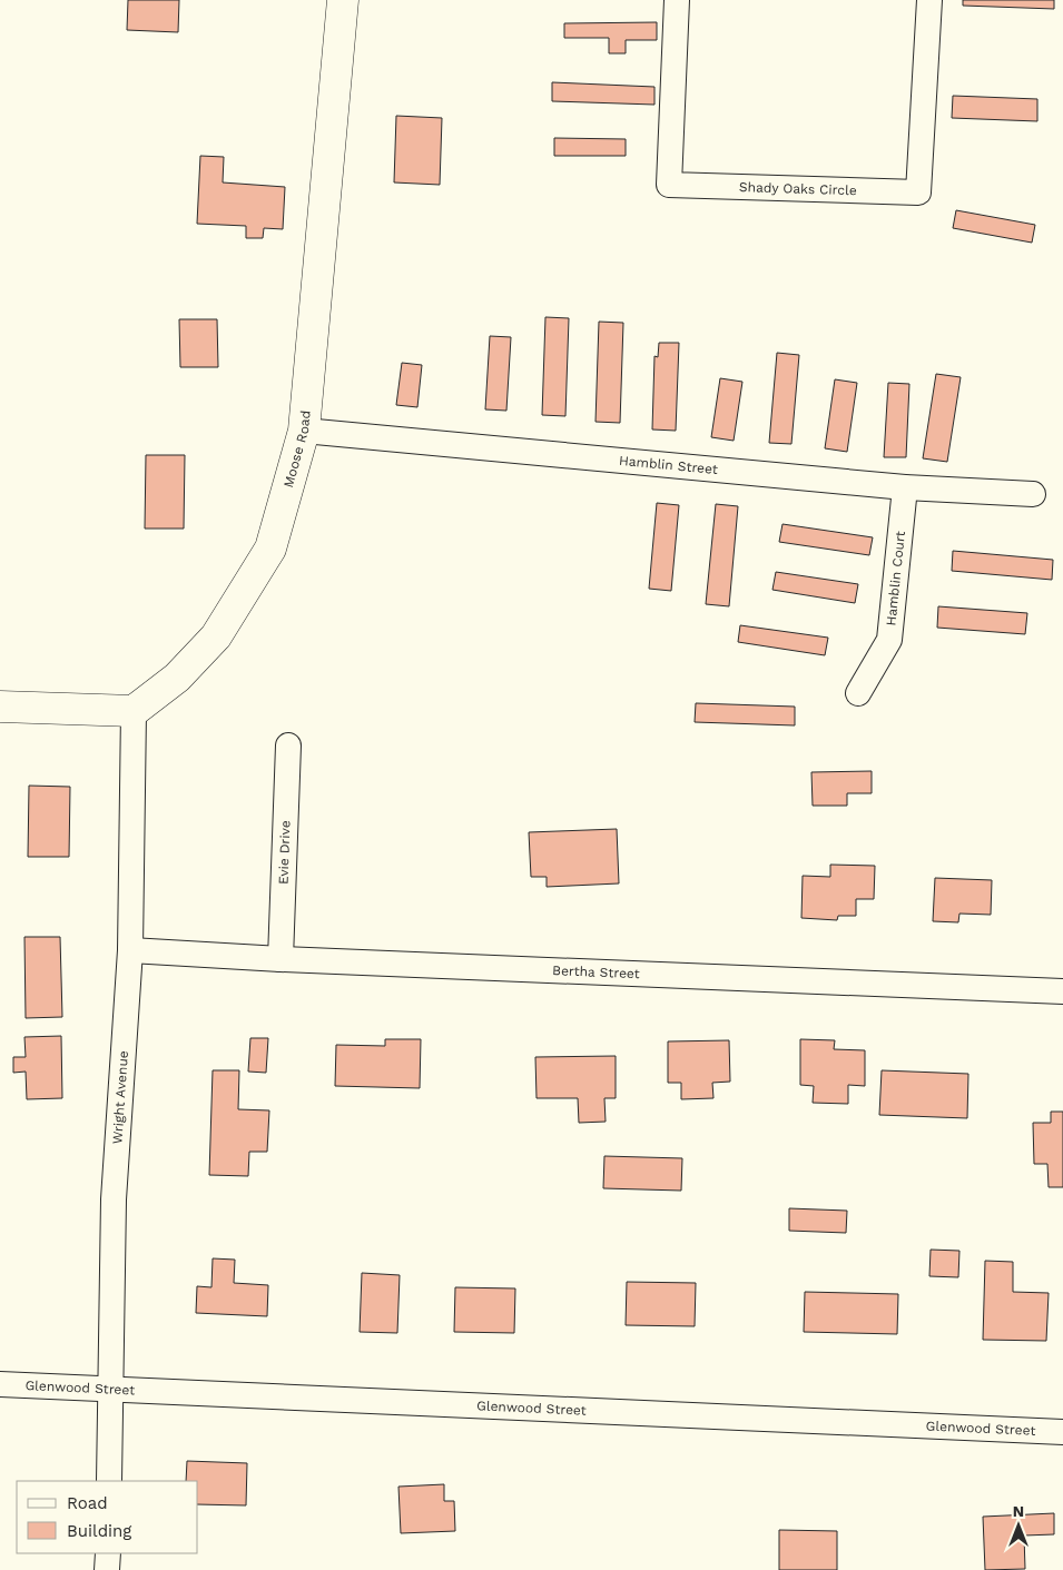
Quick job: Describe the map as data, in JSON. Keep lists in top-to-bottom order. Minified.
{"streets":{"street":["Shady Oaks Circle","Moose Road","Hamblin Street","Hamblin Court","Evie Drive","Bertha Street","Wright Avenue","Glenwood Street"]},"crossings":[["Moose Road","Hamblin Street"],["Moose Road","Wright Avenue"],["Hamblin Street","Hamblin Court"],["Evie Drive","Bertha Street"],["Bertha Street","Wright Avenue"],["Wright Avenue","Glenwood Street"]],"legend":["Road","Building"],"north":"top"}
